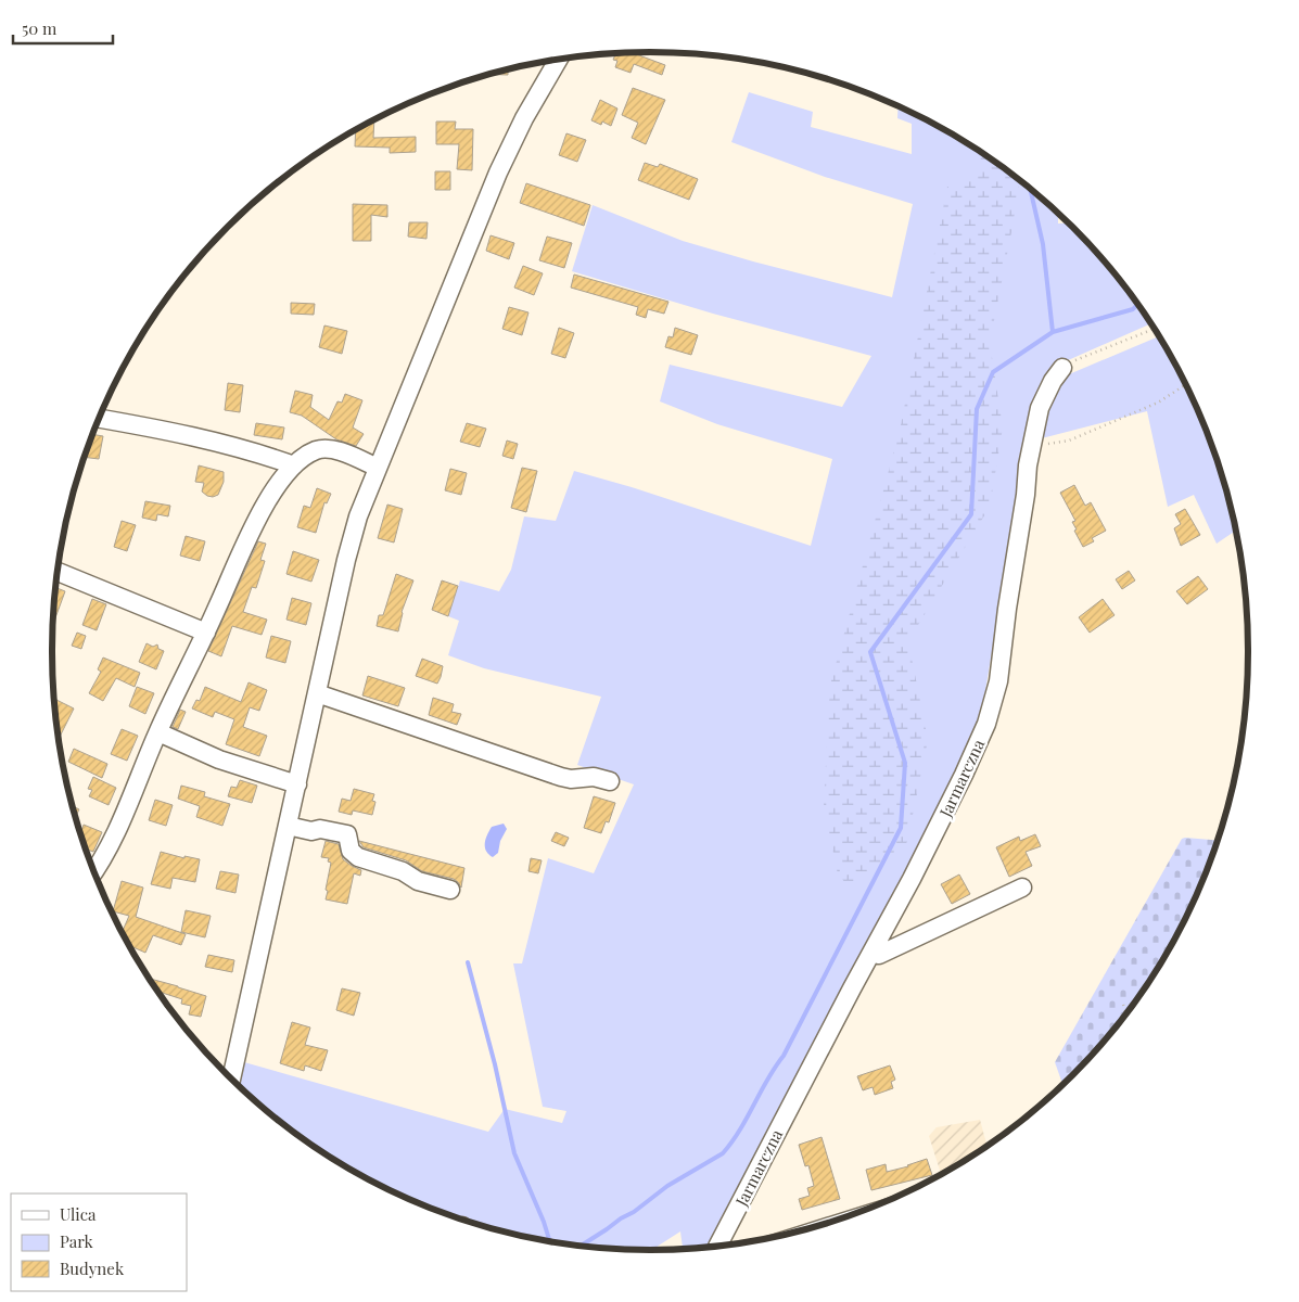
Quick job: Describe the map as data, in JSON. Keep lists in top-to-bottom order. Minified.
{"streets":{"street":["Jarmarczna"]},"legend":["Ulica","Park","Budynek"],"scale_bar":"50 m"}
